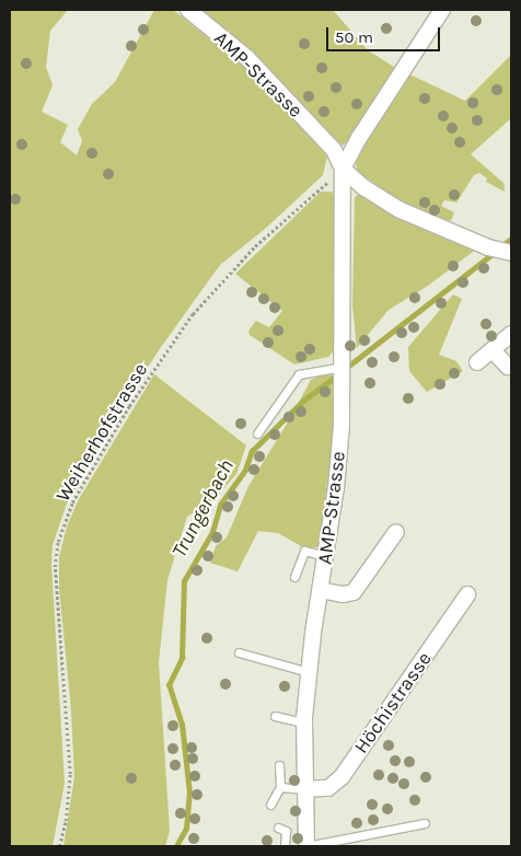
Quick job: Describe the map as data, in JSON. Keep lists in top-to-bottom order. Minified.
{"streets":{"street":["AMP-Strasse","Höchistrasse"],"path":["Weiherhofstrasse"]},"crossings":[["AMP-Strasse","Weiherhofstrasse"],["AMP-Strasse","Höchistrasse"]],"water":["Trungerbach"],"scale_bar":"50 m"}
